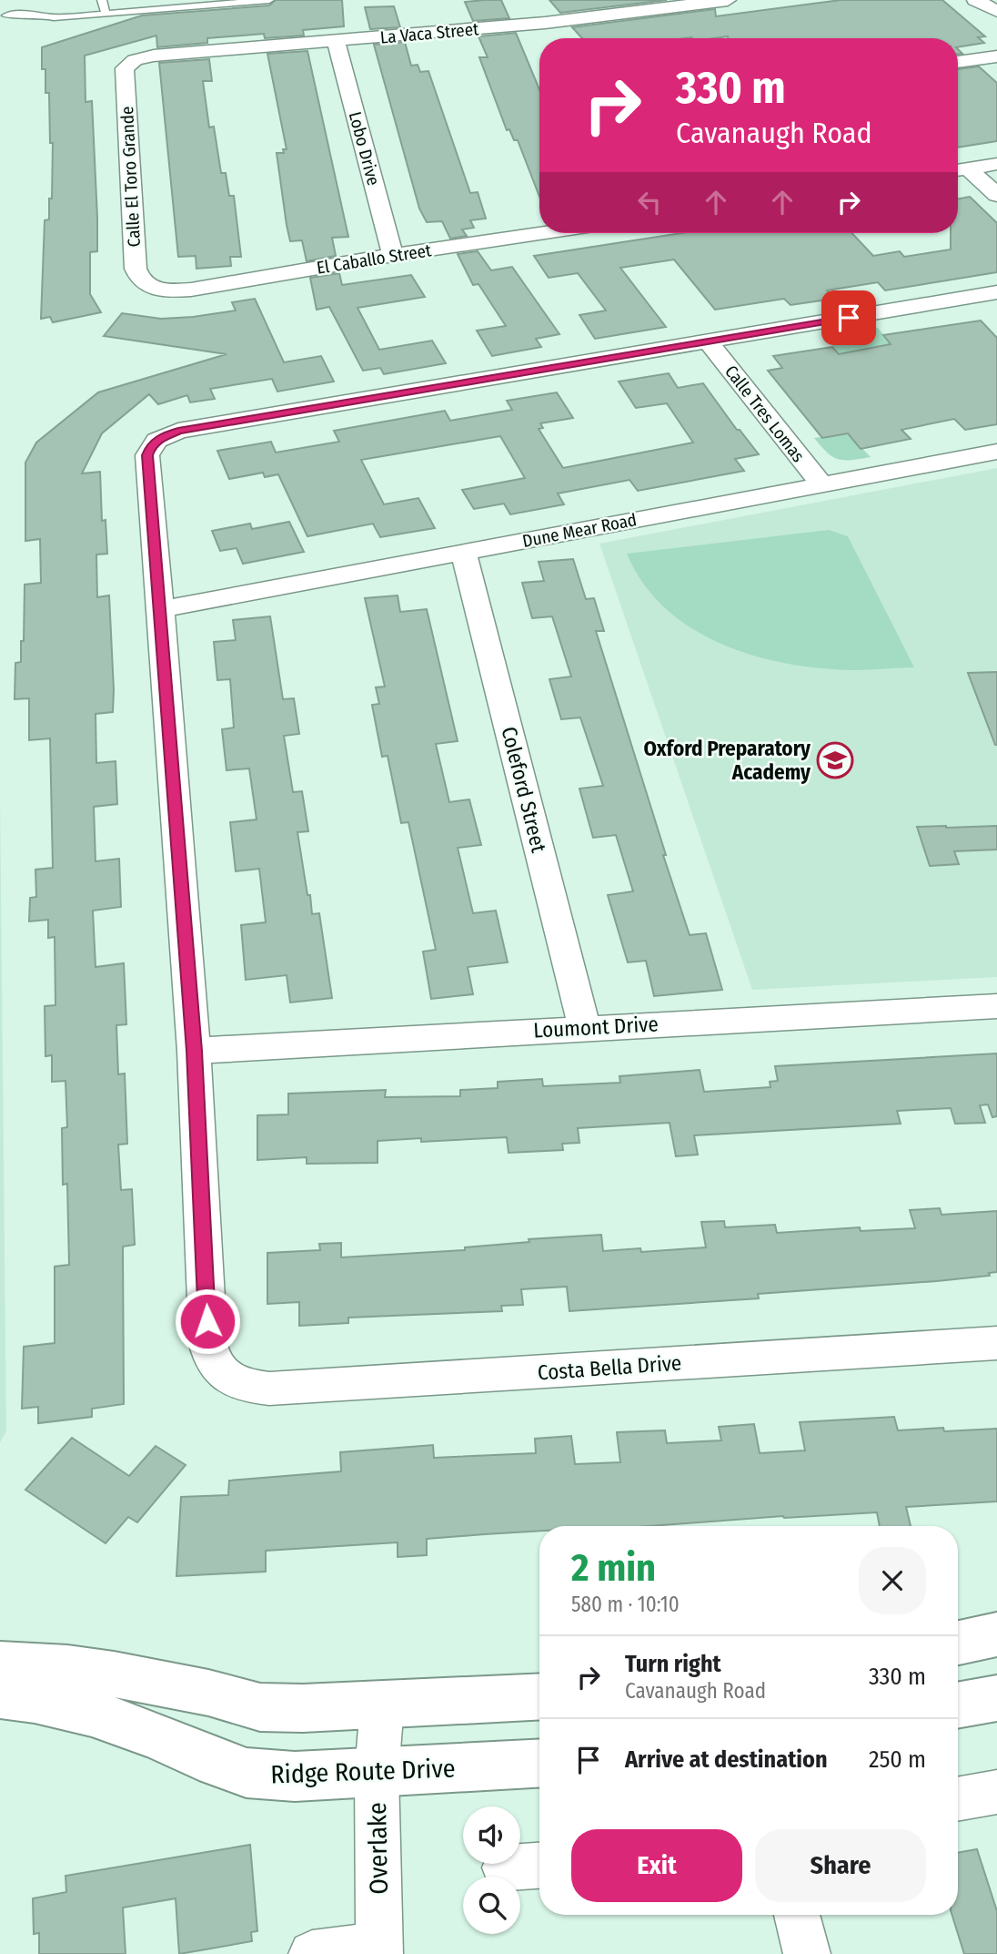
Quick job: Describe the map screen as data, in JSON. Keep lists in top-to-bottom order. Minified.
{"streets":{"main road":["Ridge Route Drive"],"street":["La Vaca Street","Lobo Drive","Calle El Toro Grande","El Caballo Street","Calle Tres Lomas","Dune Mear Road","Coleford Street","Loumont Drive","Costa Bella Drive","Overlake"]},"crossings":[["La Vaca Street","Lobo Drive"],["La Vaca Street","Calle El Toro Grande"],["Lobo Drive","El Caballo Street"],["Calle El Toro Grande","El Caballo Street"],["Calle Tres Lomas","Dune Mear Road"],["Dune Mear Road","Coleford Street"],["Coleford Street","Loumont Drive"],["Loumont Drive","Costa Bella Drive"],["Ridge Route Drive","Overlake"]],"places":{"school or university":["Oxford Preparatory Academy"]},"page":{"turn":["330 m","Cavanaugh Road"],"heading":["2 min","580 m · 10:10"],"list":[{"name":"Turn right","note":"Cavanaugh Road","value":"330 m"},{"name":"Arrive at destination","value":"250 m"}],"buttons":["Exit","Share"]}}
